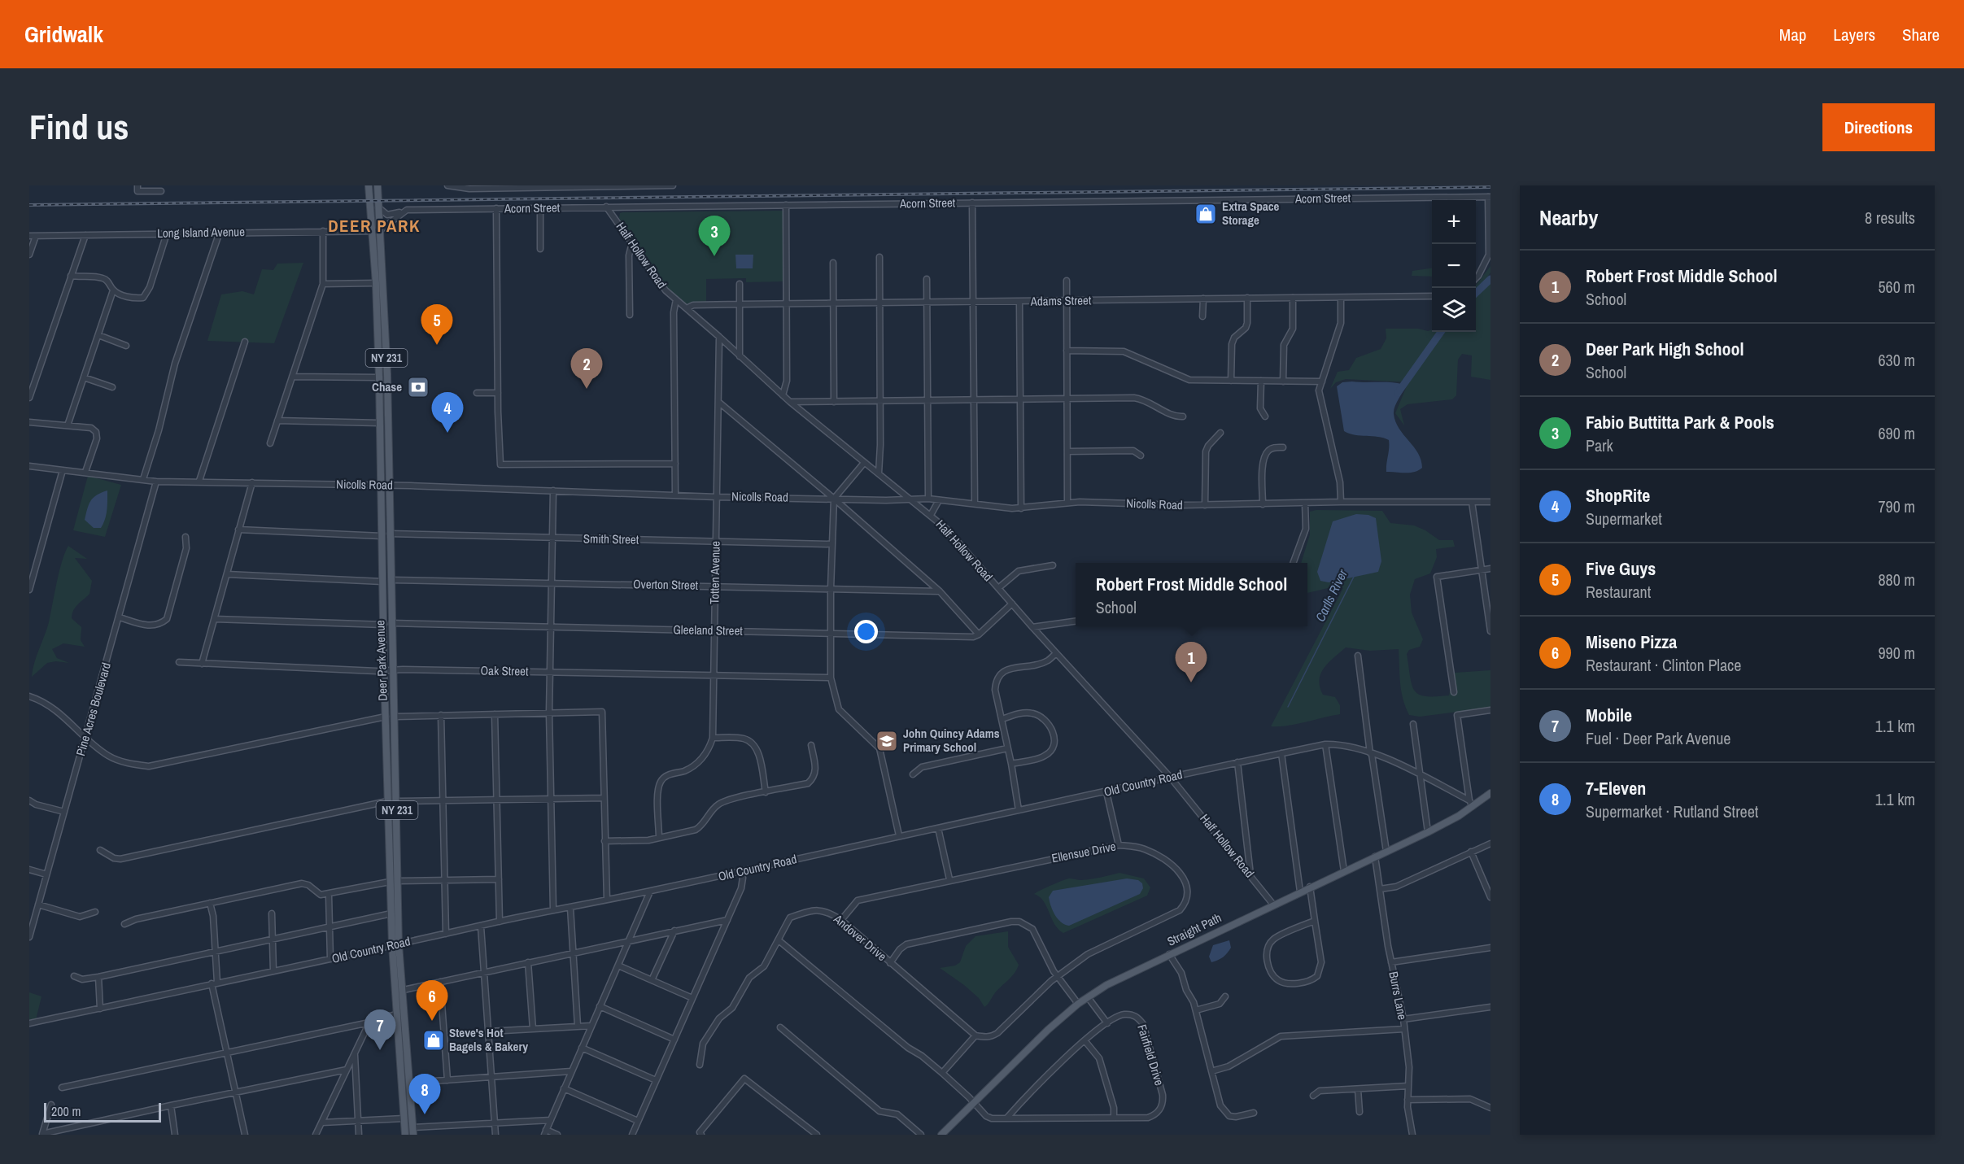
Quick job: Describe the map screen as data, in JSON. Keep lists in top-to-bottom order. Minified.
{"streets":{"main road":["NY 231","Deer Park Avenue","Straight Path"],"street":["Acorn Street","Long Island Avenue","Half Hollow Road","Adams Street","Nicolls Road","Smith Street","Totten Avenue","Overton Street","Gleeland Street","Oak Street","Pine Acres Boulevard","Old Country Road","Ellensue Drive","Andover Drive","Burrs Lane","Fairfield Drive"]},"crossings":[["Acorn Street","Half Hollow Road"],["Acorn Street","Deer Park Avenue"],["Long Island Avenue","Deer Park Avenue"],["Half Hollow Road","Adams Street"],["Half Hollow Road","Nicolls Road"],["Half Hollow Road","Totten Avenue"],["Half Hollow Road","Old Country Road"],["Half Hollow Road","Straight Path"],["Nicolls Road","Totten Avenue"],["Nicolls Road","Deer Park Avenue"],["Nicolls Road","Pine Acres Boulevard"],["Smith Street","Totten Avenue"],["Smith Street","Deer Park Avenue"],["Totten Avenue","Overton Street"],["Totten Avenue","Gleeland Street"],["Totten Avenue","Oak Street"],["Overton Street","Deer Park Avenue"],["Gleeland Street","Deer Park Avenue"],["Deer Park Avenue","Oak Street"],["Deer Park Avenue","Old Country Road"],["Old Country Road","Straight Path"],["Ellensue Drive","Andover Drive"],["Straight Path","Burrs Lane"],["Straight Path","Fairfield Drive"],["Andover Drive","Fairfield Drive"]],"districts":["DEER PARK"],"water":["Carlls River"],"places":{"shop":["Extra Space Storage","Steve's Hot Bagels & Bakery"],"bank":["Chase"],"school or university":["John Quincy Adams Primary School"]},"scale_bar":"200 m","page":{"header":"Gridwalk","nav":["Map","Layers","Share"],"buttons":"Directions","title":"Find us","heading":["Nearby","8 results"],"map_buttons":["+","−"],"pins":["3","5","2","4","1","6","7","8"],"list":[{"mark":"1","name":"Robert Frost Middle School","note":"School","value":"560 m"},{"mark":"2","name":"Deer Park High School","note":"School","value":"630 m"},{"mark":"3","name":"Fabio Buttitta Park & Pools","note":"Park","value":"690 m"},{"mark":"4","name":"ShopRite","note":"Supermarket","value":"790 m"},{"mark":"5","name":"Five Guys","note":"Restaurant","value":"880 m"},{"mark":"6","name":"Miseno Pizza","note":"Restaurant · Clinton Place","value":"990 m"},{"mark":"7","name":"Mobile","note":"Fuel · Deer Park Avenue","value":"1.1 km"},{"mark":"8","name":"7-Eleven","note":"Supermarket · Rutland Street","value":"1.1 km"}],"popup":["Robert Frost Middle School","School"],"scale":"200 m"}}
